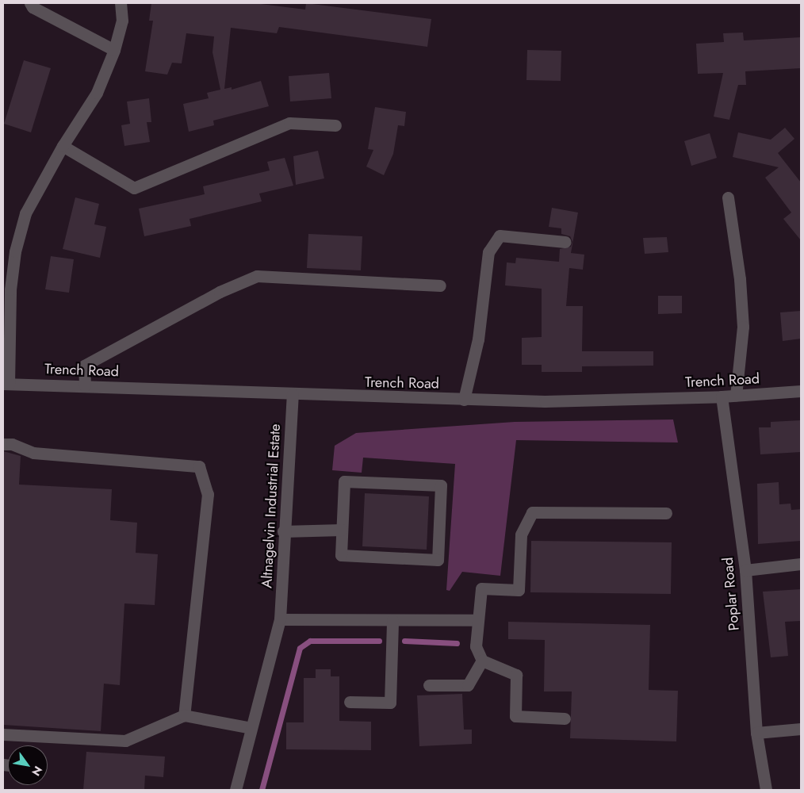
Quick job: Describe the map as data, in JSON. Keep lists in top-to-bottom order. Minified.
{"streets":{"street":["Trench Road","Altnagelvin Industrial Estate","Poplar Road"]},"crossings":[["Trench Road","Altnagelvin Industrial Estate"],["Trench Road","Poplar Road"]],"north":"bottom right"}
